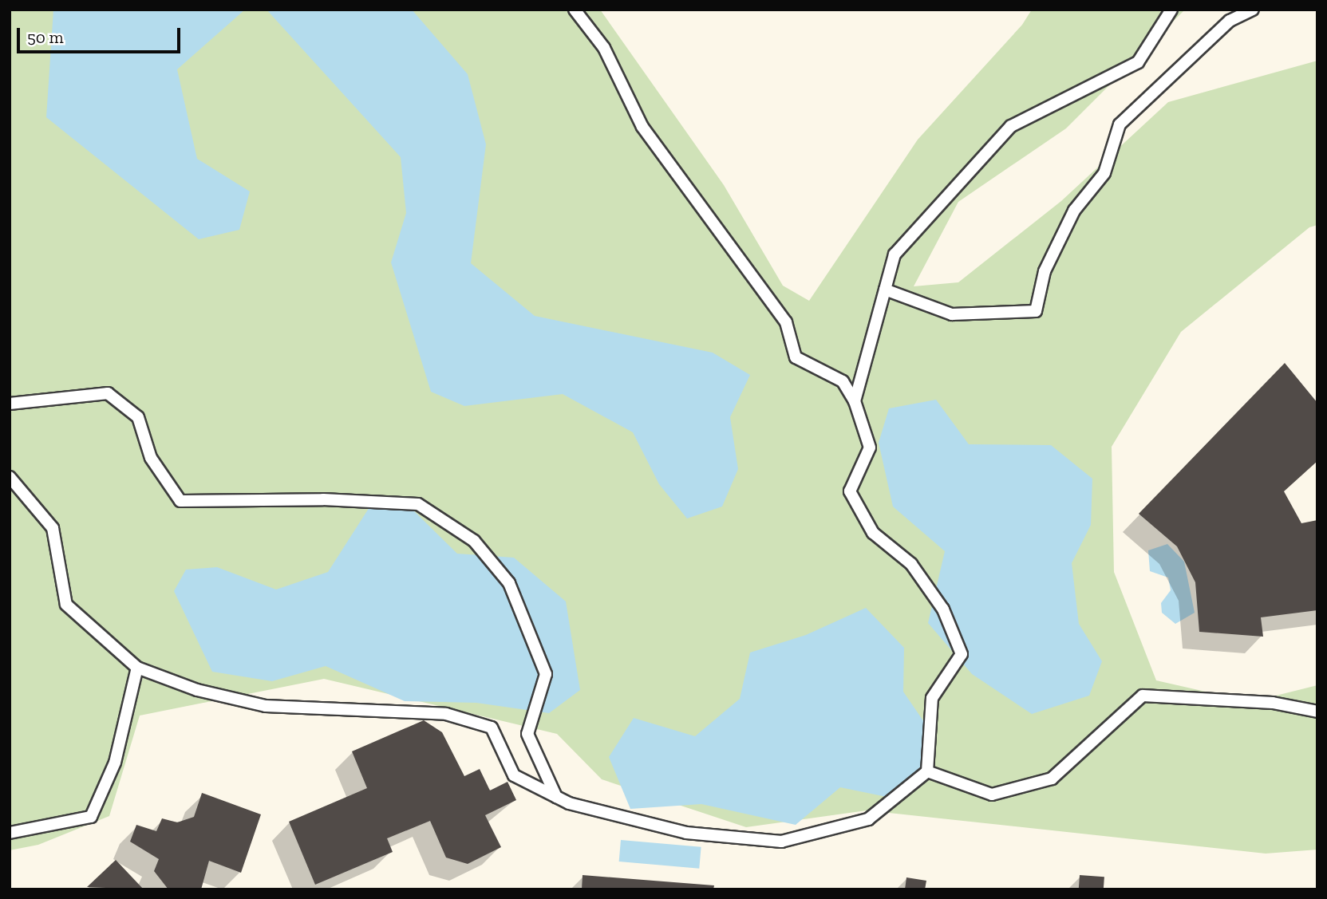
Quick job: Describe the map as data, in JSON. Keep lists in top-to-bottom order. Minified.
{"scale_bar":"50 m"}
